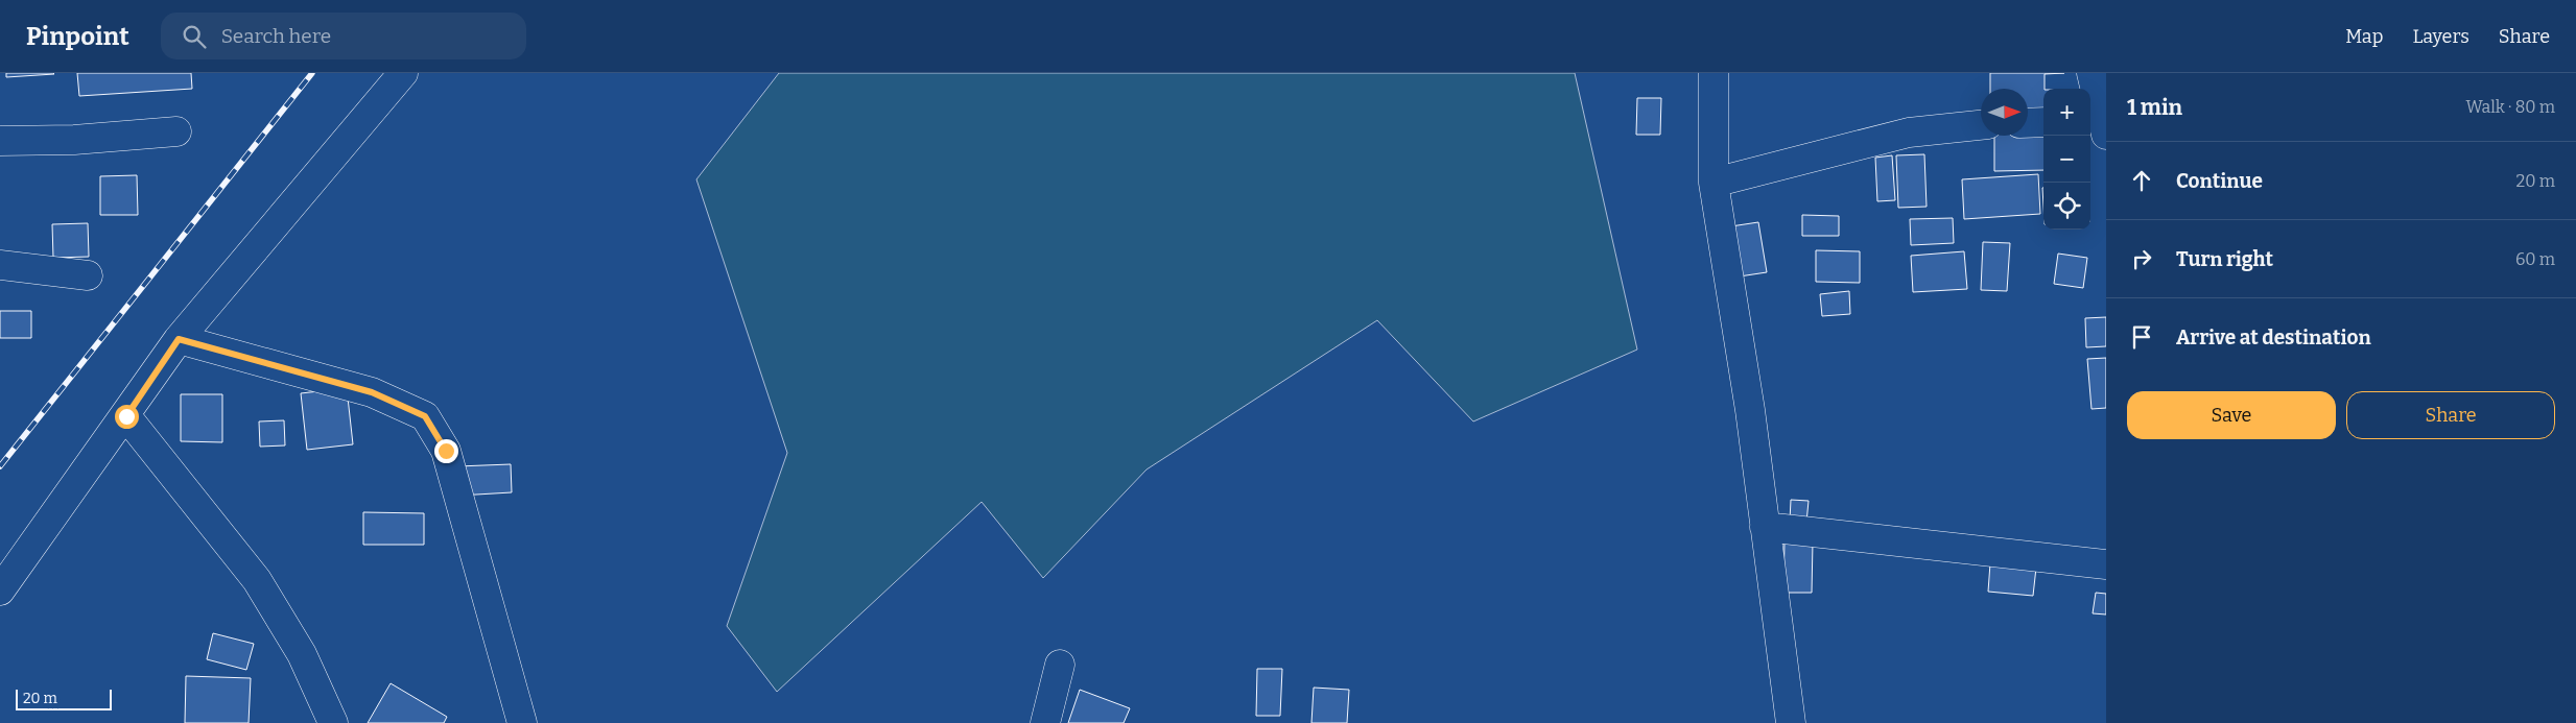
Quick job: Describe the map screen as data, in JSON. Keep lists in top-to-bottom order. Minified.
{"scale_bar":"20 m","north":"right","page":{"header":"Pinpoint","search":"Search here","nav":["Map","Layers","Share"],"heading":["1 min","Walk · 80 m"],"map_buttons":["+","−"],"list":[["Continue","20 m"],["Turn right","60 m"],"Arrive at destination"],"buttons":["Save","Share"],"scale":"20 m"}}
